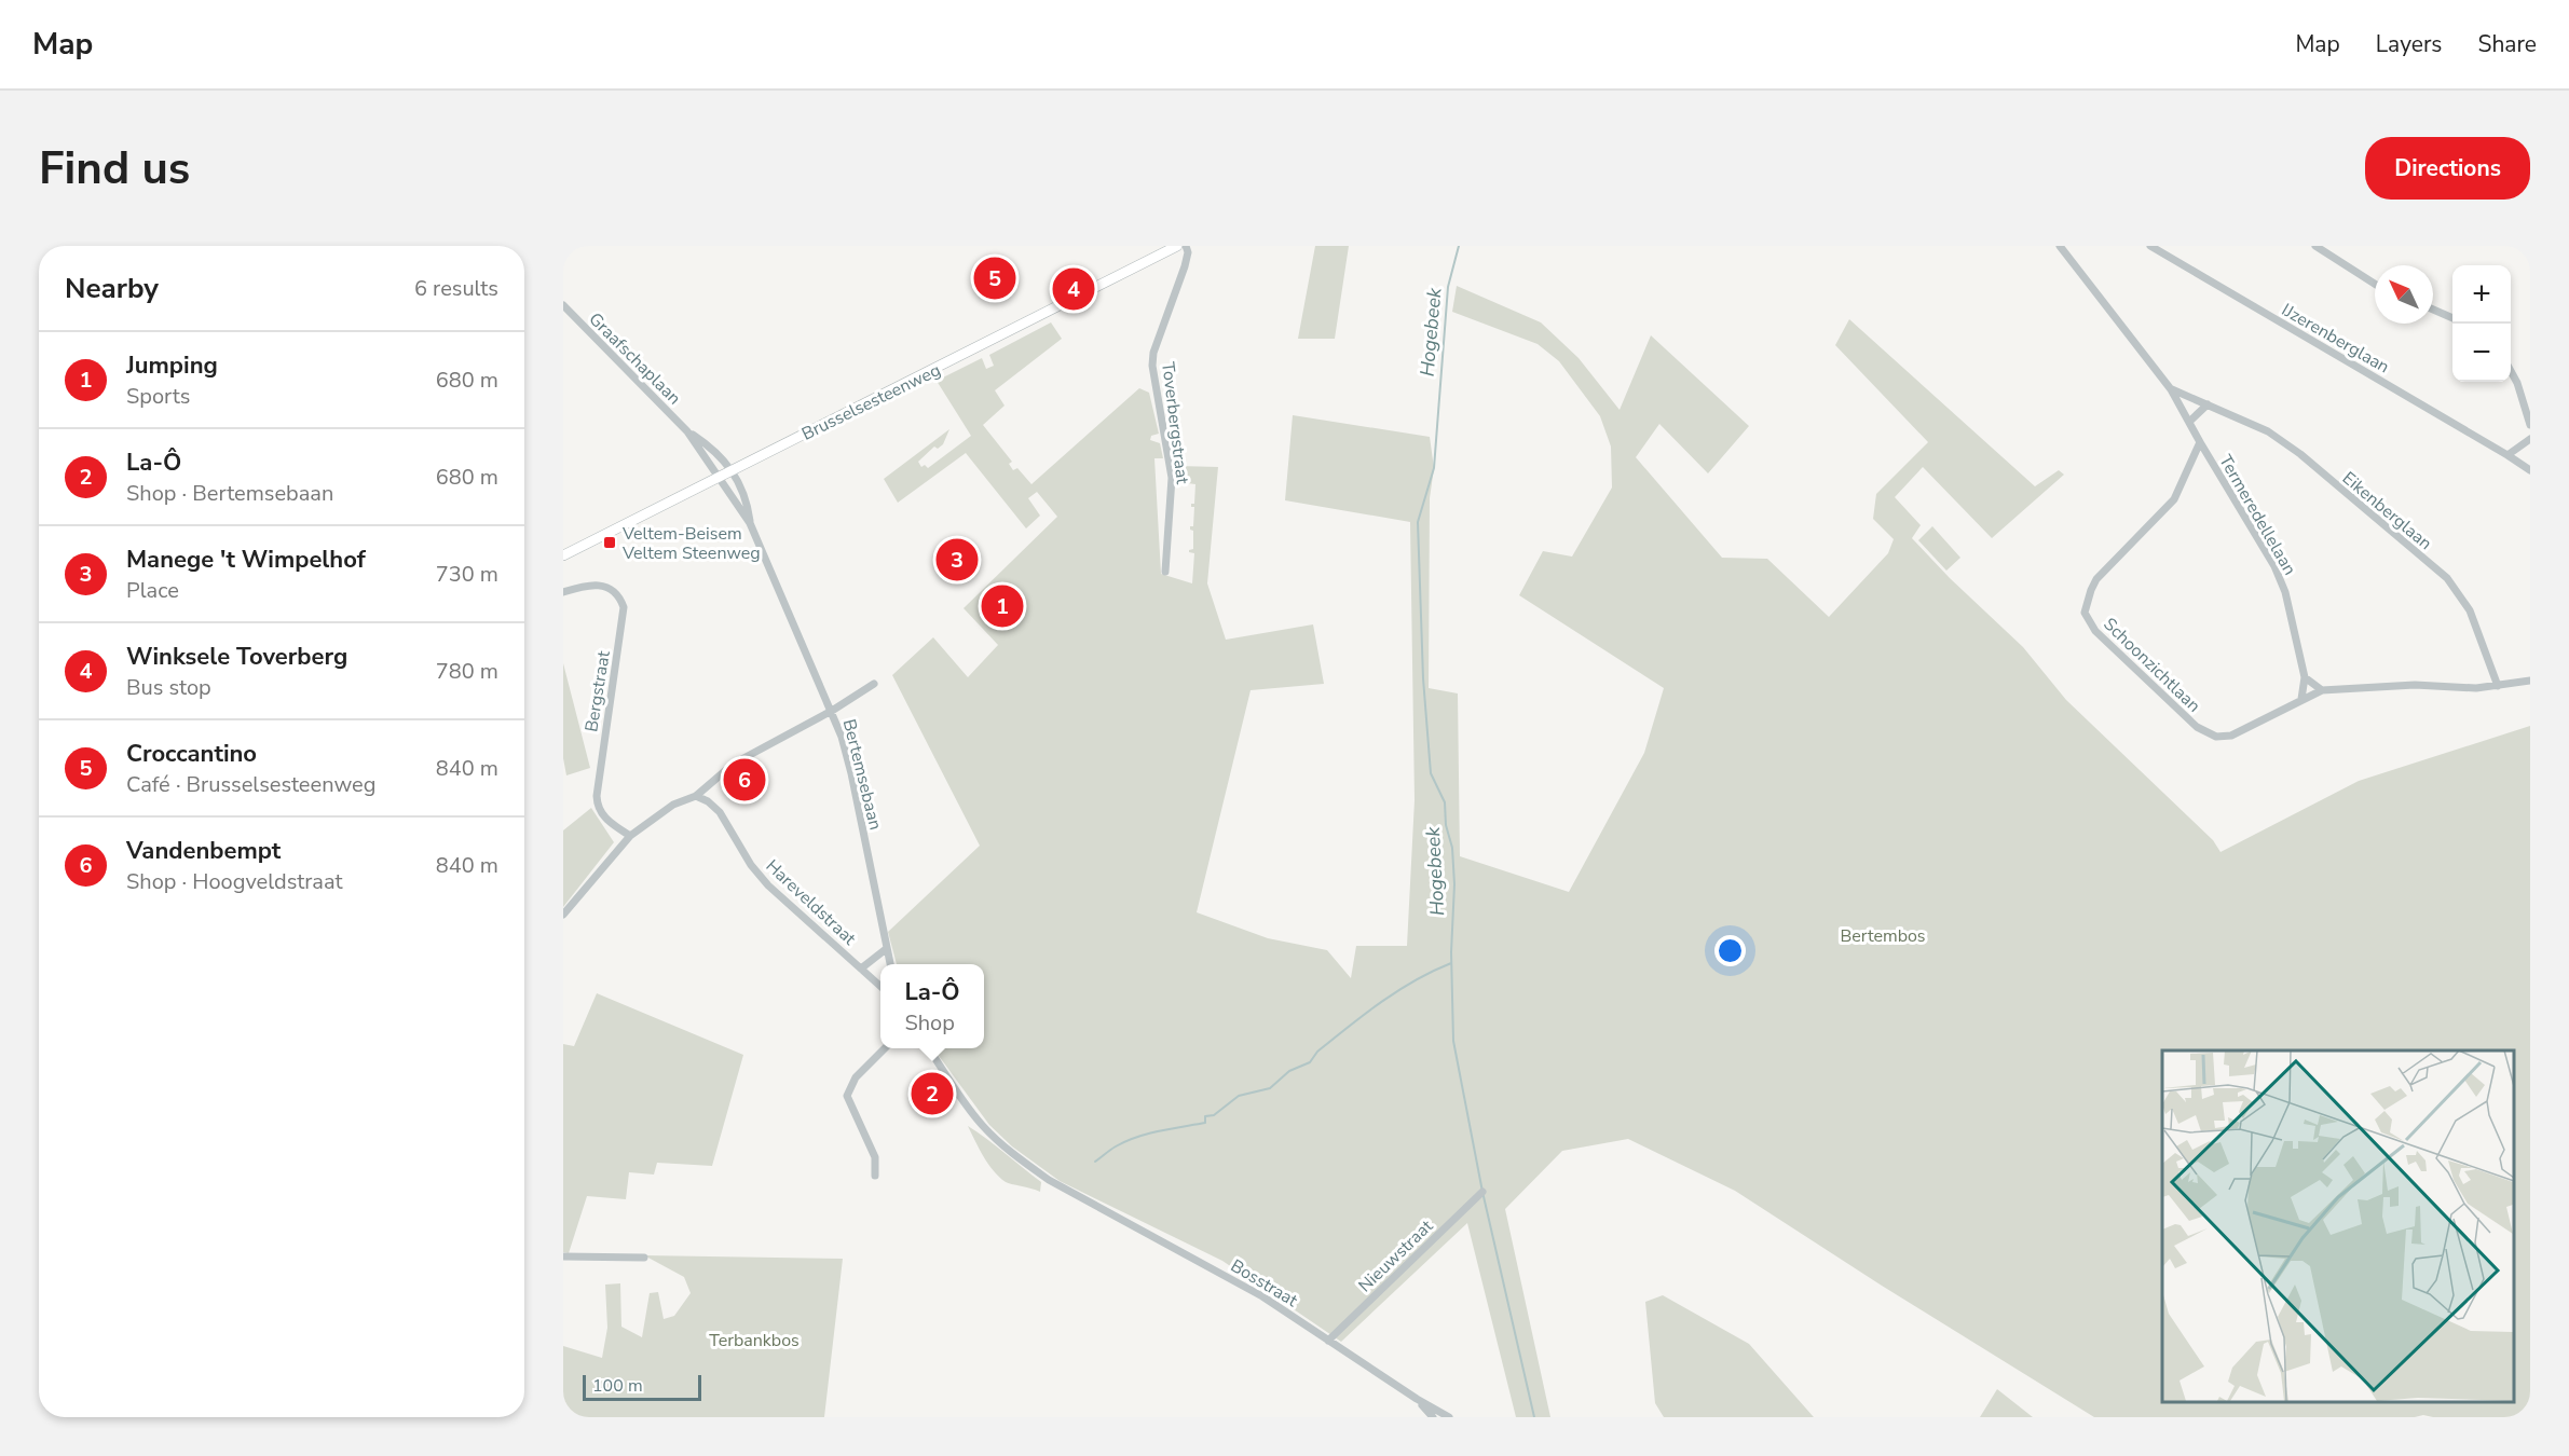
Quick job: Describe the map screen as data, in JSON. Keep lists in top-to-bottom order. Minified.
{"streets":{"main road":["Brusselsesteenweg"],"street":["IJzerenberglaan","Graafschaplaan","Toverbergstraat","Eikenberglaan","Termeredellelaan","Schoonzichtlaan","Bergstraat","Bertemsebaan","Hareveldstraat","Nieuwstraat","Bosstraat"]},"crossings":[["Graafschaplaan","Brusselsesteenweg"],["Graafschaplaan","Bertemsebaan"],["Brusselsesteenweg","Bertemsebaan"],["Eikenberglaan","Schoonzichtlaan"],["Termeredellelaan","Schoonzichtlaan"],["Bertemsebaan","Hareveldstraat"],["Nieuwstraat","Bosstraat"]],"water":["Hogebeek"],"parks":["Bertembos","Terbankbos"],"places":{"transit":["Veltem-Beisem Veltem Steenweg"]},"scale_bar":"100 m","north":"top left","page":{"header":"Map","nav":["Map","Layers","Share"],"buttons":"Directions","title":"Find us","heading":["Nearby","6 results"],"pins":["5","4","3","1","6","2"],"map_buttons":["+","−"],"list":[{"mark":"1","name":"Jumping","note":"Sports","value":"680 m"},{"mark":"2","name":"La-Ô","note":"Shop · Bertemsebaan","value":"680 m"},{"mark":"3","name":"Manege 't Wimpelhof","note":"Place","value":"730 m"},{"mark":"4","name":"Winksele Toverberg","note":"Bus stop","value":"780 m"},{"mark":"5","name":"Croccantino","note":"Café · Brusselsesteenweg","value":"840 m"},{"mark":"6","name":"Vandenbempt","note":"Shop · Hoogveldstraat","value":"840 m"}],"popup":["La-Ô","Shop"],"scale":"100 m"}}
